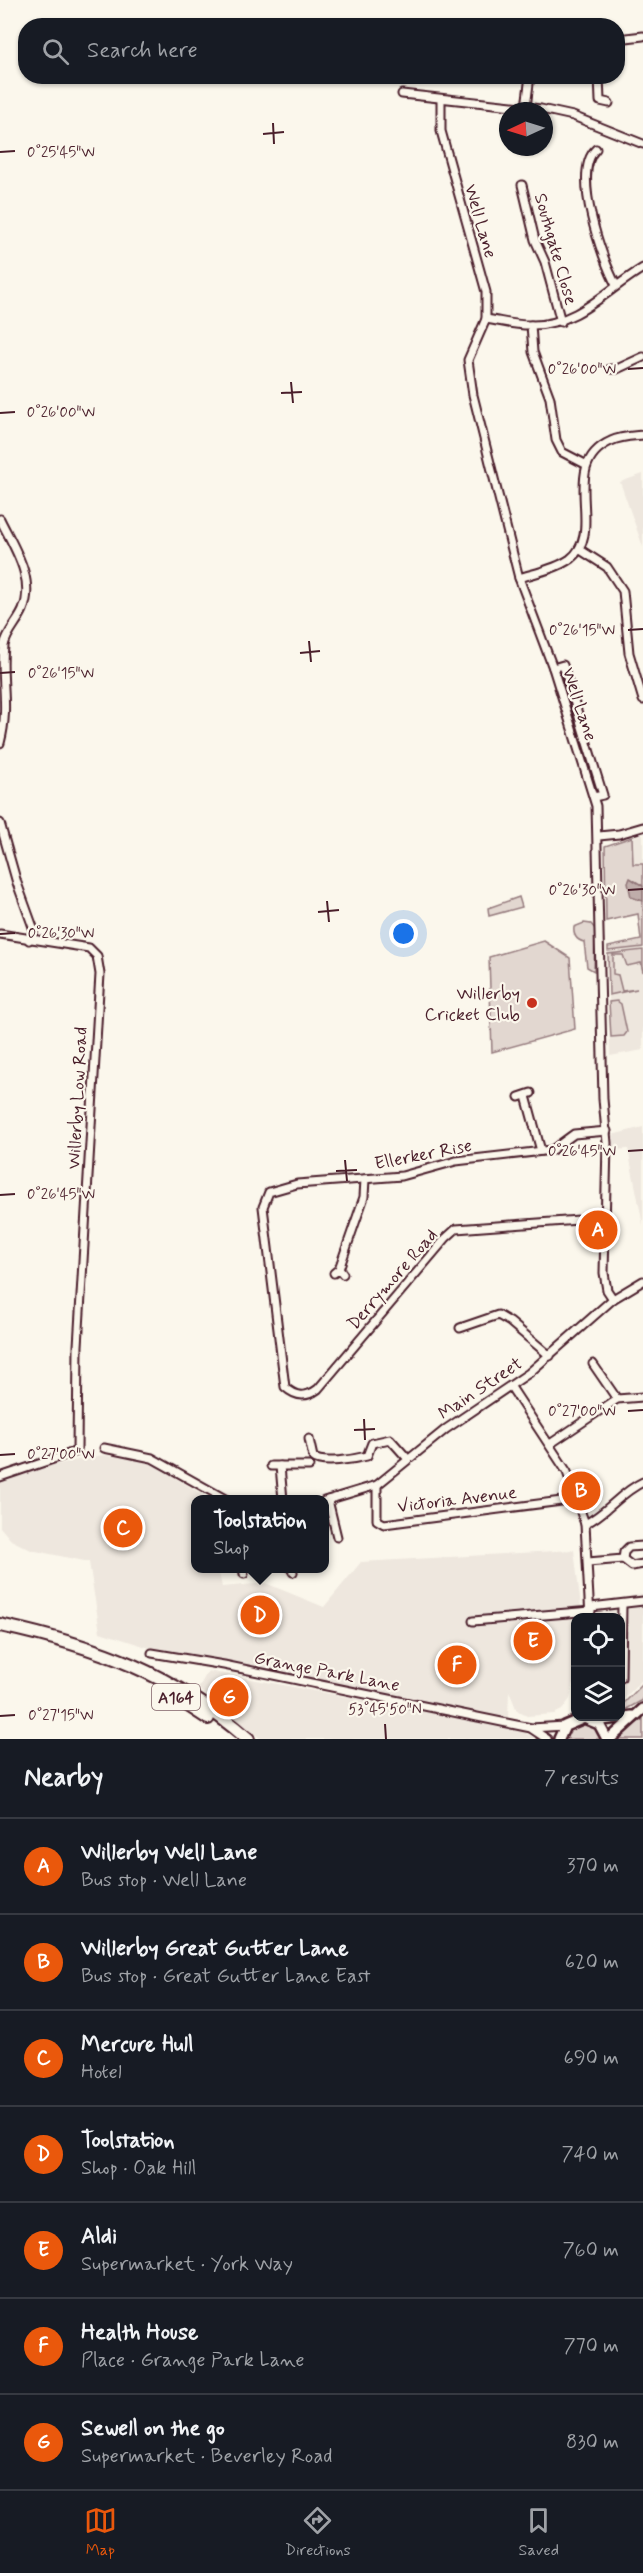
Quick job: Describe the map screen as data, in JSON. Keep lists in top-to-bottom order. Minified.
{"streets":{"highway":["A164"],"street":["Well Lane","Southgate Close","Willerby Low Road","Ellerker Rise","Derrymore Road","Main Street","Victoria Avenue","Grange Park Lane"]},"crossings":[["Well Lane","Ellerker Rise"],["Well Lane","Derrymore Road"],["Well Lane","Main Street"],["Ellerker Rise","Derrymore Road"],["Main Street","Victoria Avenue"]],"places":["Willerby Cricket Club"],"north":"left","page":{"search":"Search here","pins":["A","B","C","D","E","F","G"],"popup":["Toolstation","Shop"],"heading":["Nearby","7 results"],"list":[{"mark":"A","name":"Willerby Well Lane","note":"Bus stop · Well Lane","value":"370 m"},{"mark":"B","name":"Willerby Great Gutter Lane","note":"Bus stop · Great Gutter Lane East","value":"620 m"},{"mark":"C","name":"Mercure Hull","note":"Hotel","value":"690 m"},{"mark":"D","name":"Toolstation","note":"Shop · Oak Hill","value":"740 m"},{"mark":"E","name":"Aldi","note":"Supermarket · York Way","value":"760 m"},{"mark":"F","name":"Health House","note":"Place · Grange Park Lane","value":"770 m"},{"mark":"G","name":"Sewell on the go","note":"Supermarket · Beverley Road","value":"830 m"}],"nav":["Map","Directions","Saved"]},"coordinates":["0°25'45\"W","0°26'00\"W","0°26'15\"W","0°26'30\"W","0°26'45\"W","0°27'00\"W","53°45'50\"N","0°27'15\"W"]}
